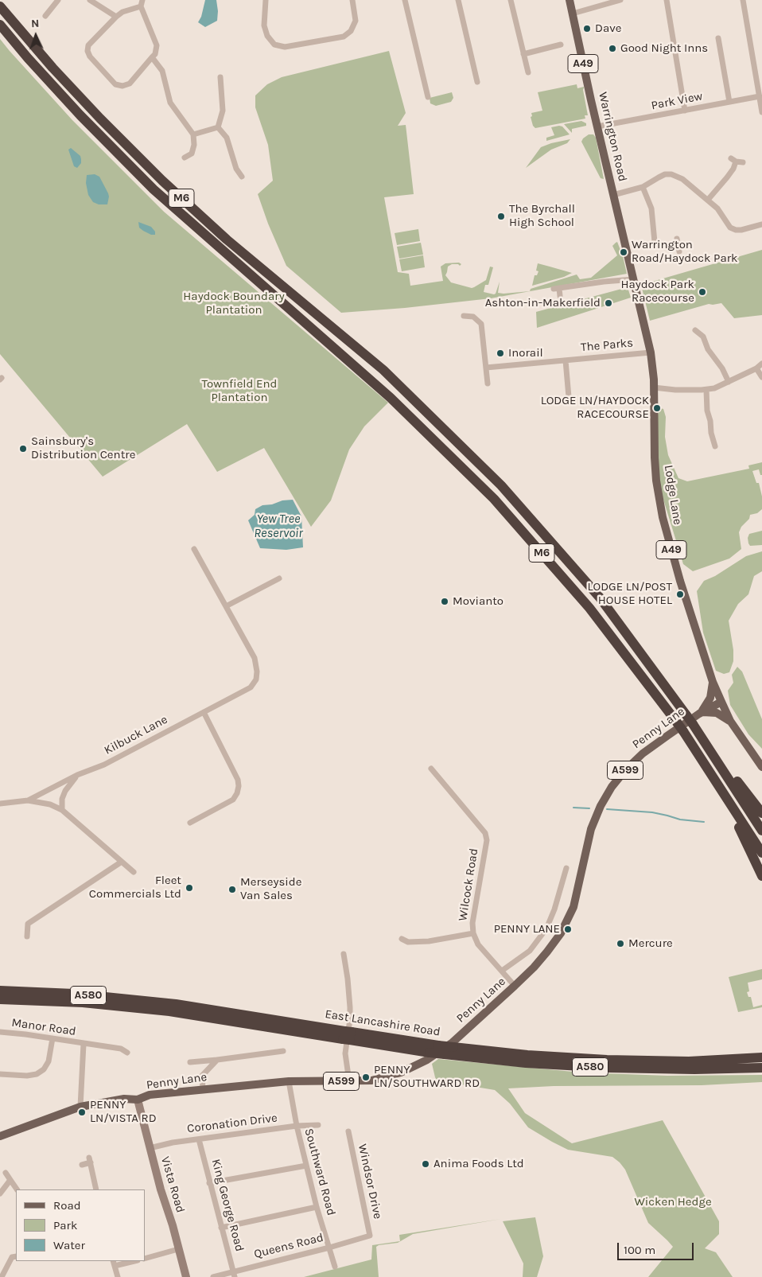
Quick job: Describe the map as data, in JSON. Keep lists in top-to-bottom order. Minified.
{"streets":{"highway":["M6","A580","East Lancashire Road"],"main road":["A49","Warrington Road","Lodge Lane","Penny Lane","A599","Vista Road"],"street":["Park View","The Parks","Kilbuck Lane","Wilcock Road","Manor Road","Coronation Drive","Southward Road","Windsor Drive","King George Road","Queens Road"]},"crossings":[["Park View","Warrington Road"],["Warrington Road","Lodge Lane"],["The Parks","Lodge Lane"],["Lodge Lane","Penny Lane"],["Lodge Lane","A599"],["Penny Lane","A599"],["Penny Lane","Wilcock Road"],["Penny Lane","Manor Road"],["Penny Lane","Southward Road"],["Penny Lane","Vista Road"],["Coronation Drive","Southward Road"],["Coronation Drive","Vista Road"],["Coronation Drive","King George Road"],["Southward Road","Queens Road"],["Windsor Drive","Queens Road"],["King George Road","Queens Road"]],"water":["Yew Tree Reservoir"],"parks":["Haydock Boundary Plantation","Townfield End Plantation","Wicken Hedge"],"places":["Dave","Good Night Inns","The Byrchall High School","Warrington Road/Haydock Park","Haydock Park Racecourse","Ashton-in-Makerfield","Inorail","LODGE LN/HAYDOCK RACECOURSE","Sainsbury's Distribution Centre","LODGE LN/POST HOUSE HOTEL","Movianto","Fleet Commercials Ltd","Merseyside Van Sales","PENNY LANE","Mercure","PENNY LN/SOUTHWARD RD","PENNY LN/VISTA RD","Anima Foods Ltd"],"legend":["Road","Park","Water"],"scale_bar":"100 m","north":"top"}
